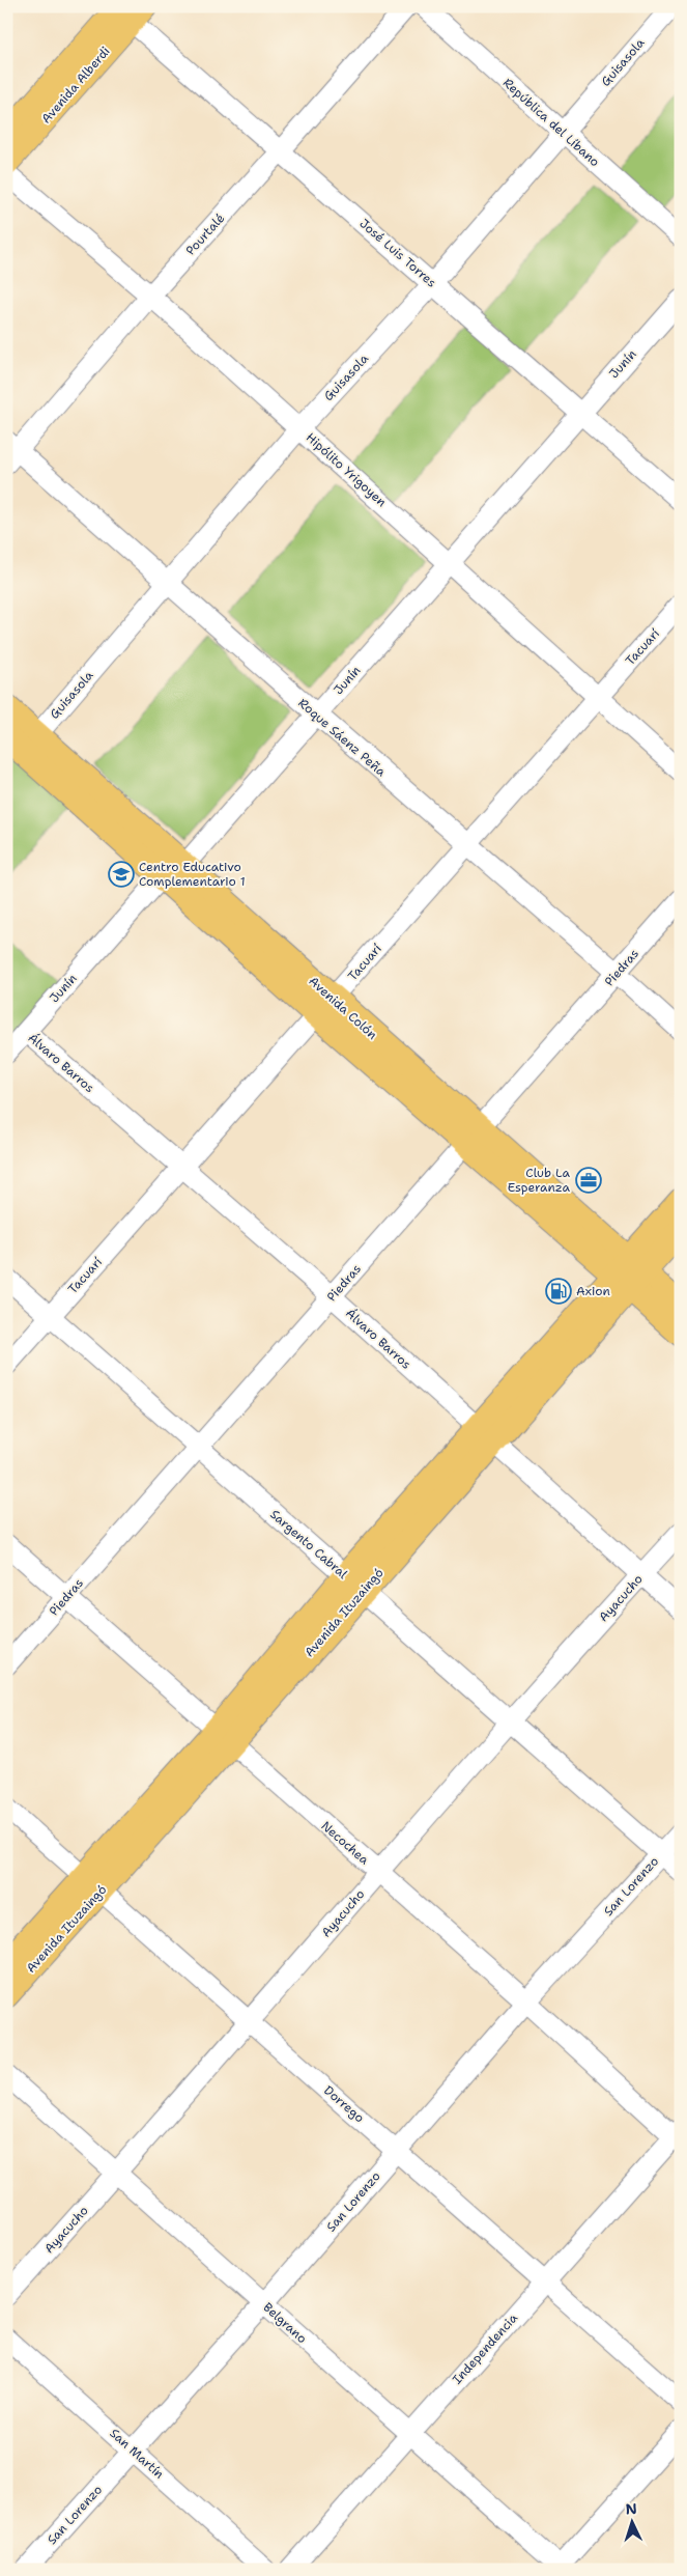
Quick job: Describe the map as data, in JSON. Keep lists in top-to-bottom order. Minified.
{"streets":{"main road":["Avenida Alberdi","Avenida Colón","Avenida Ituzaingó"],"street":["Guisasola","República del Líbano","Pourtalé","José Luis Torres","Junín","Hipólito Yrigoyen","Tacuarí","Roque Sáenz Peña","Piedras","Álvaro Barros","Sargento Cabral","Ayacucho","Necochea","San Lorenzo","Dorrego","Belgrano","Independencia","San Martín"]},"crossings":[["Guisasola","República del Líbano"],["Guisasola","José Luis Torres"],["Guisasola","Hipólito Yrigoyen"],["Guisasola","Roque Sáenz Peña"],["Guisasola","Avenida Colón"],["Avenida Alberdi","José Luis Torres"],["Pourtalé","José Luis Torres"],["Pourtalé","Hipólito Yrigoyen"],["Pourtalé","Roque Sáenz Peña"],["José Luis Torres","Junín"],["Junín","Hipólito Yrigoyen"],["Junín","Roque Sáenz Peña"],["Junín","Avenida Colón"],["Junín","Álvaro Barros"],["Hipólito Yrigoyen","Tacuarí"],["Tacuarí","Roque Sáenz Peña"],["Tacuarí","Avenida Colón"],["Tacuarí","Álvaro Barros"],["Tacuarí","Sargento Cabral"],["Roque Sáenz Peña","Piedras"],["Piedras","Avenida Colón"],["Piedras","Álvaro Barros"],["Piedras","Sargento Cabral"],["Piedras","Necochea"],["Avenida Colón","Avenida Ituzaingó"],["Álvaro Barros","Ayacucho"],["Álvaro Barros","Avenida Ituzaingó"],["Sargento Cabral","Ayacucho"],["Sargento Cabral","Avenida Ituzaingó"],["Sargento Cabral","San Lorenzo"],["Ayacucho","Necochea"],["Ayacucho","Dorrego"],["Ayacucho","Belgrano"],["Avenida Ituzaingó","Necochea"],["Avenida Ituzaingó","Dorrego"],["Necochea","San Lorenzo"],["Necochea","Independencia"],["San Lorenzo","Dorrego"],["San Lorenzo","Belgrano"],["San Lorenzo","San Martín"],["Dorrego","Independencia"],["Belgrano","Independencia"]],"places":{"school or university":["Centro Educativo Complementario 1"],"office":["Club La Esperanza"],"fuel station":["Axion"]},"north":"top"}
